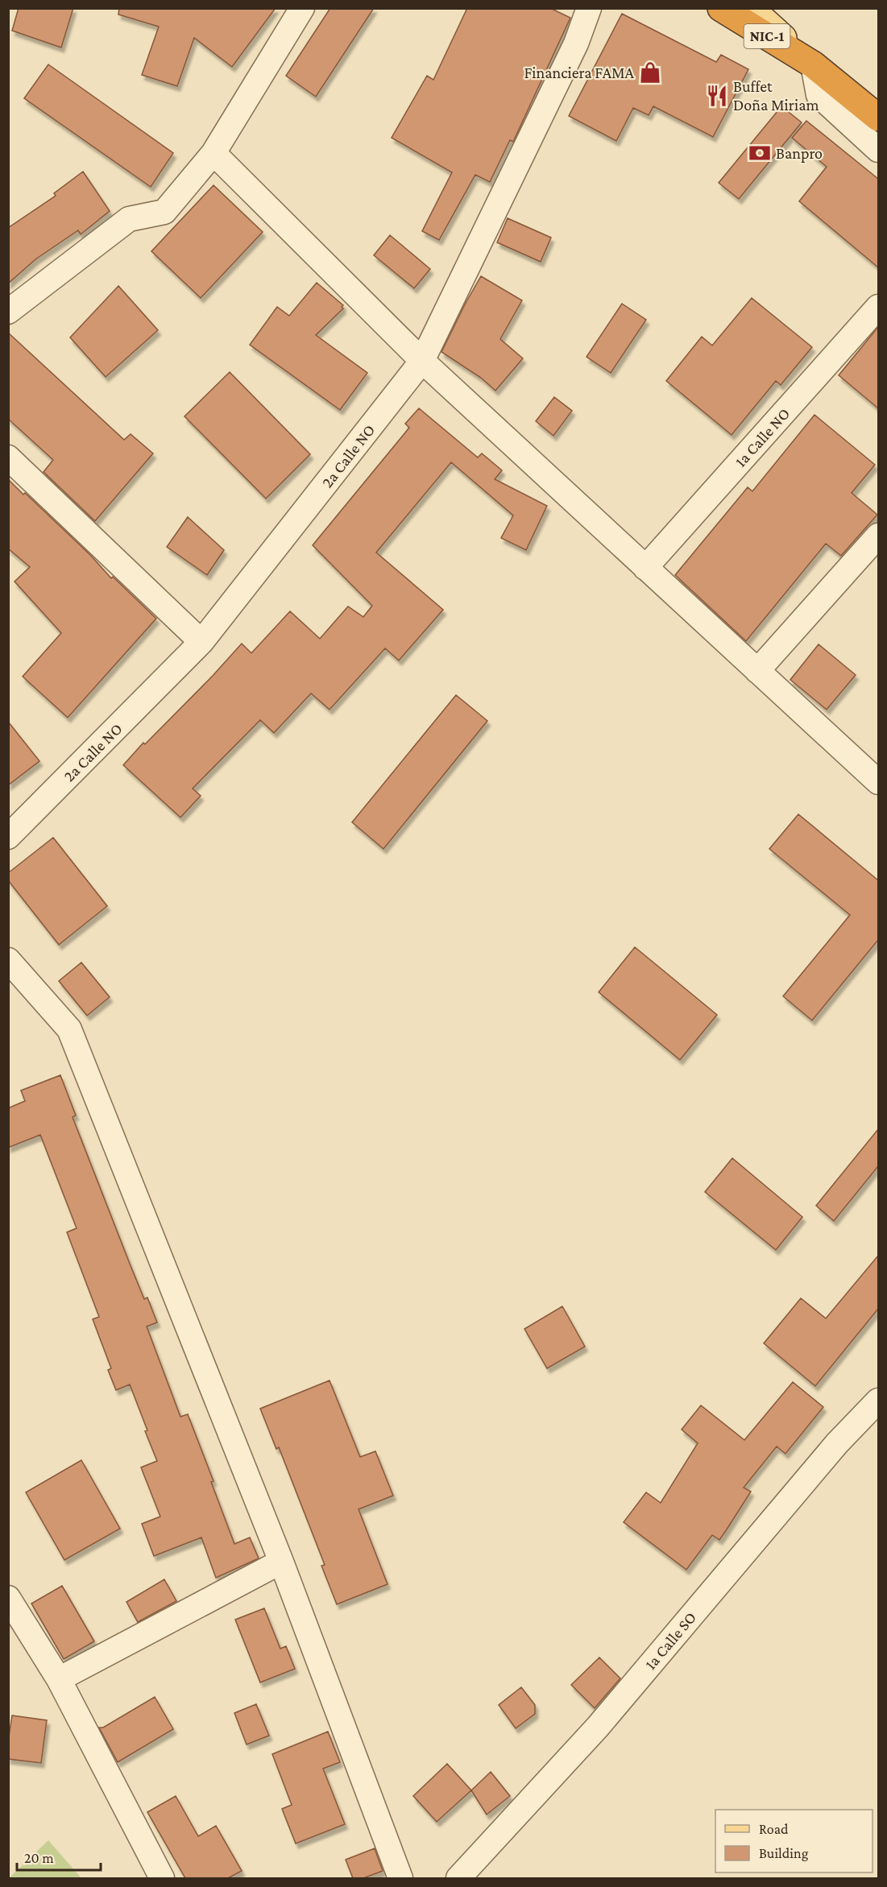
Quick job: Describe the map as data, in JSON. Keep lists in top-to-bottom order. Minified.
{"streets":{"highway":["NIC-1"],"street":["1a Calle NO","2a Calle NO","1a Calle SO"]},"places":{"shop":["Financiera FAMA"],"restaurant":["Buffet Doña Miriam"],"bank":["Banpro"]},"legend":["Road","Building"],"scale_bar":"20 m"}
